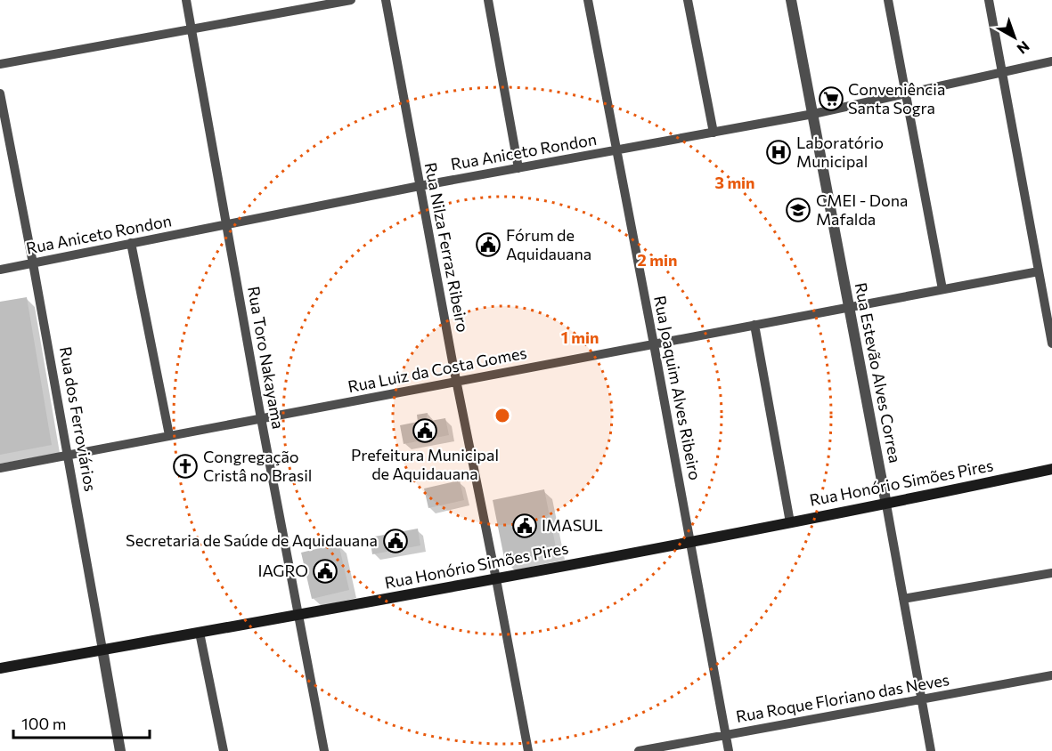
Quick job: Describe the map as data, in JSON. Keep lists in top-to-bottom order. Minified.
{"streets":{"main road":["Rua Honório Simões Pires"],"street":["Rua Aniceto Rondon","Rua Nilza Ferraz Ribeiro","Rua Toro Nakayama","Rua Luiz da Costa Gomes","Rua Estevão Alves Correa","Rua Joaquim Alves Ribeiro","Rua dos Ferroviários","Rua Roque Floriano das Neves"]},"crossings":[["Rua Aniceto Rondon","Rua Nilza Ferraz Ribeiro"],["Rua Aniceto Rondon","Rua Toro Nakayama"],["Rua Aniceto Rondon","Rua Estevão Alves Correa"],["Rua Aniceto Rondon","Rua Joaquim Alves Ribeiro"],["Rua Aniceto Rondon","Rua dos Ferroviários"],["Rua Nilza Ferraz Ribeiro","Rua Luiz da Costa Gomes"],["Rua Nilza Ferraz Ribeiro","Rua Honório Simões Pires"],["Rua Toro Nakayama","Rua Luiz da Costa Gomes"],["Rua Toro Nakayama","Rua Honório Simões Pires"],["Rua Luiz da Costa Gomes","Rua Estevão Alves Correa"],["Rua Luiz da Costa Gomes","Rua Joaquim Alves Ribeiro"],["Rua Luiz da Costa Gomes","Rua dos Ferroviários"],["Rua Estevão Alves Correa","Rua Honório Simões Pires"],["Rua Estevão Alves Correa","Rua Roque Floriano das Neves"],["Rua Joaquim Alves Ribeiro","Rua Honório Simões Pires"],["Rua Joaquim Alves Ribeiro","Rua Roque Floriano das Neves"],["Rua dos Ferroviários","Rua Honório Simões Pires"]],"places":{"supermarket":["Conveniência Santa Sogra"],"hospital":["Laboratório Municipal"],"school or university":["CMEI - Dona Mafalda"],"public building":["Fórum de Aquidauana","Prefeitura Municipal de Aquidauana","IMASUL","Secretaria de Saúde de Aquidauana","IAGRO"],"church":["Congregação Cristâ no Brasil"]},"scale_bar":"100 m","north":"bottom right","rings":["3 min","2 min","1 min"]}
